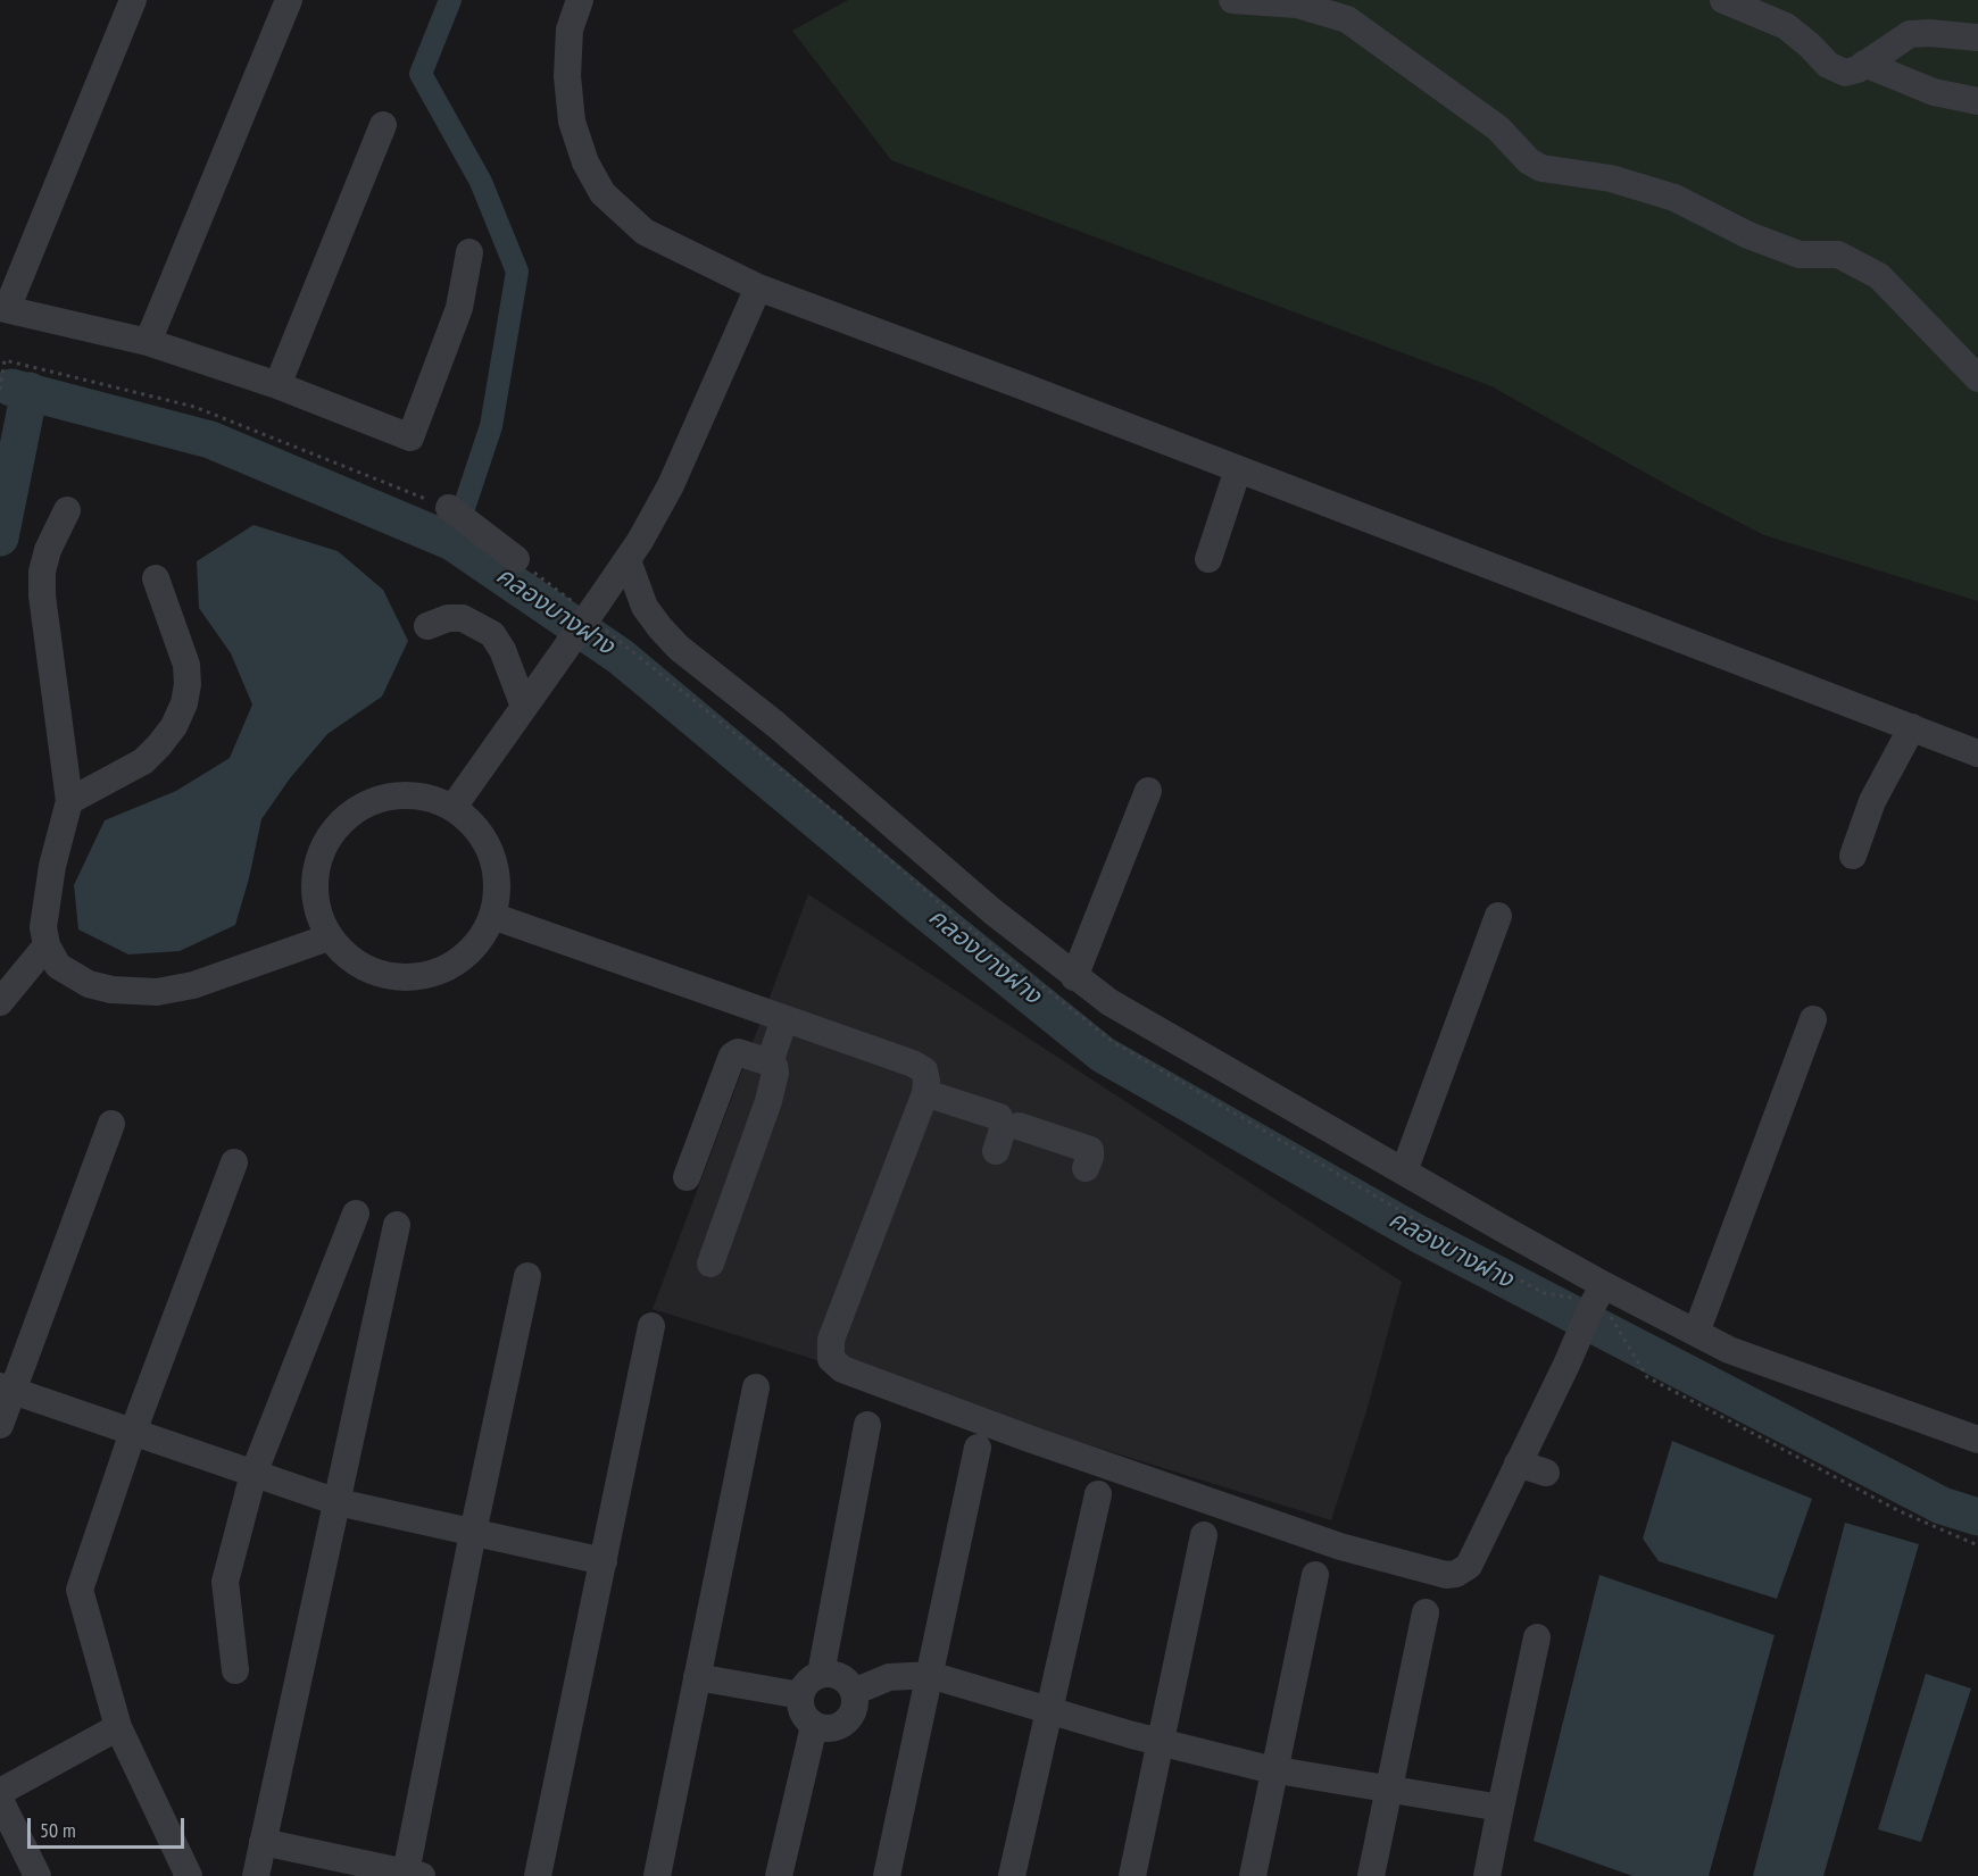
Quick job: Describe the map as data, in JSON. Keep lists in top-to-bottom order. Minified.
{"water":["คลองบางฝาง"],"scale_bar":"50 m"}
